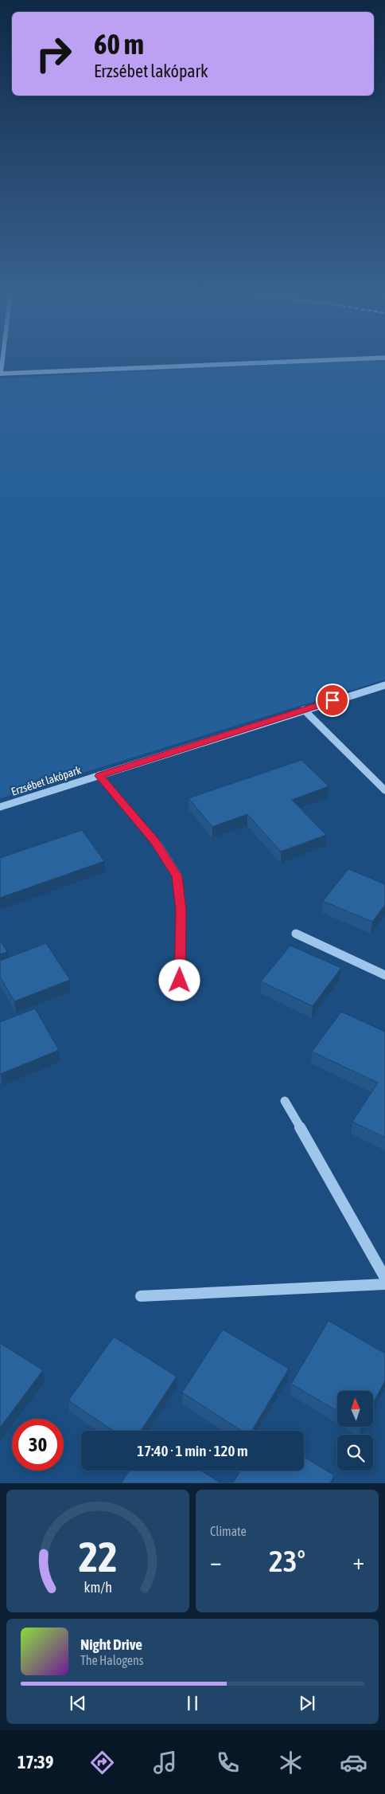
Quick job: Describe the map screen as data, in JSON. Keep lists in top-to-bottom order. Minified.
{"streets":{"street":["Erzsébet lakópark"]},"north":"top","page":{"turn":["60 m","Erzsébet lakópark"],"limit":"30","trip":"17:40 · 1 min · 120 m","tile":"Climate","heat":["−","23°","+"],"song":["Night Drive","The Halogens"],"tabs":"17:39","gauge":["22","km/h"]}}
